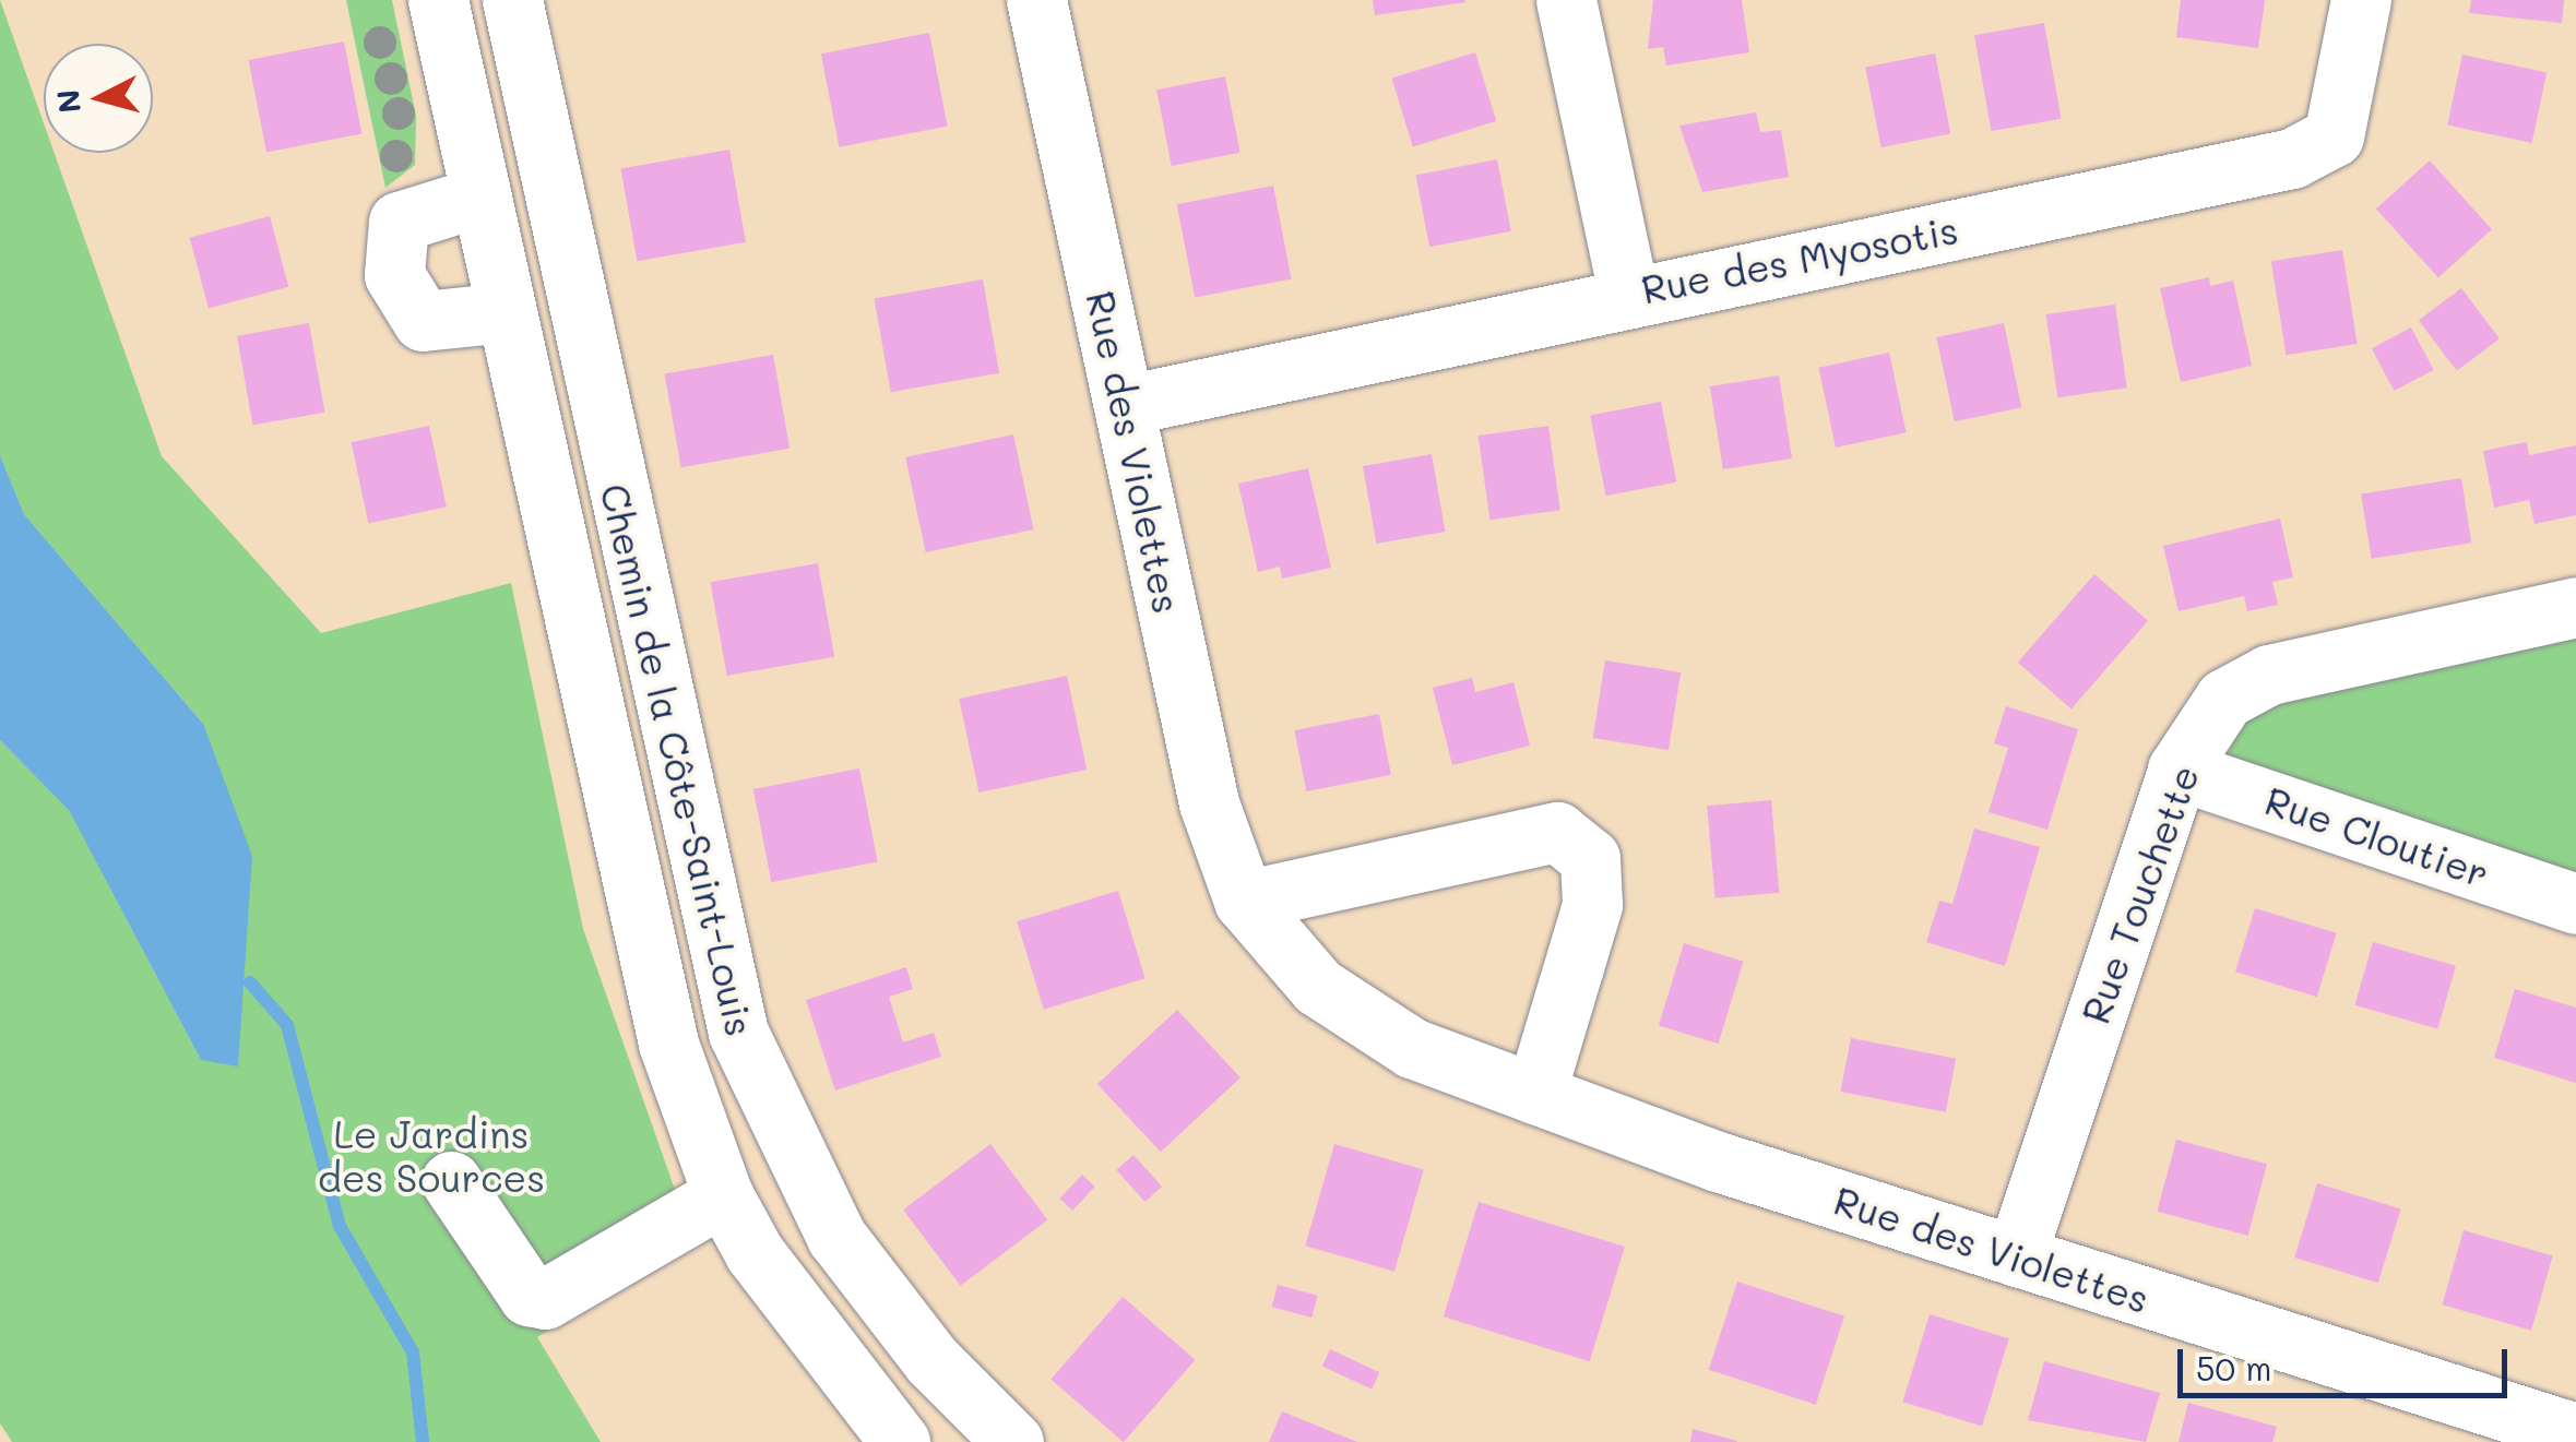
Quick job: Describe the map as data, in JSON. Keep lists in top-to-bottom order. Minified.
{"streets":{"street":["Rue des Myosotis","Rue des Violettes","Chemin de la Côte-Saint-Louis","Rue Cloutier","Rue Touchette"]},"crossings":[["Rue des Myosotis","Rue des Violettes"],["Rue des Violettes","Rue Touchette"],["Rue Cloutier","Rue Touchette"]],"parks":["Le Jardins des Sources"],"scale_bar":"50 m","north":"left"}
